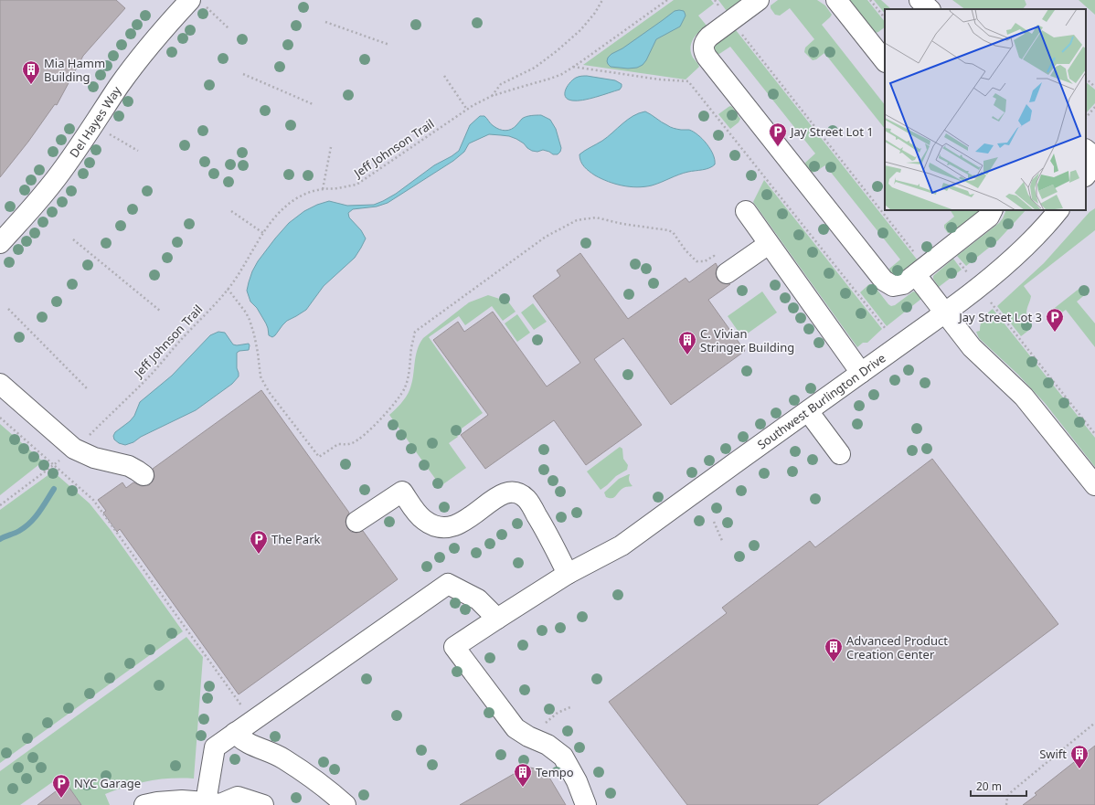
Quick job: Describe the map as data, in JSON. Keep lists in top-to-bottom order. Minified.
{"streets":{"street":["Del Hayes Way","Southwest Burlington Drive"],"path":["Jeff Johnson Trail"]},"places":{"building":["Mia Hamm Building","C. Vivian Stringer Building","Advanced Product Creation Center","Swift","Tempo"],"parking":["Jay Street Lot 1","Jay Street Lot 3","The Park","NYC Garage"]},"scale_bar":"20 m"}
